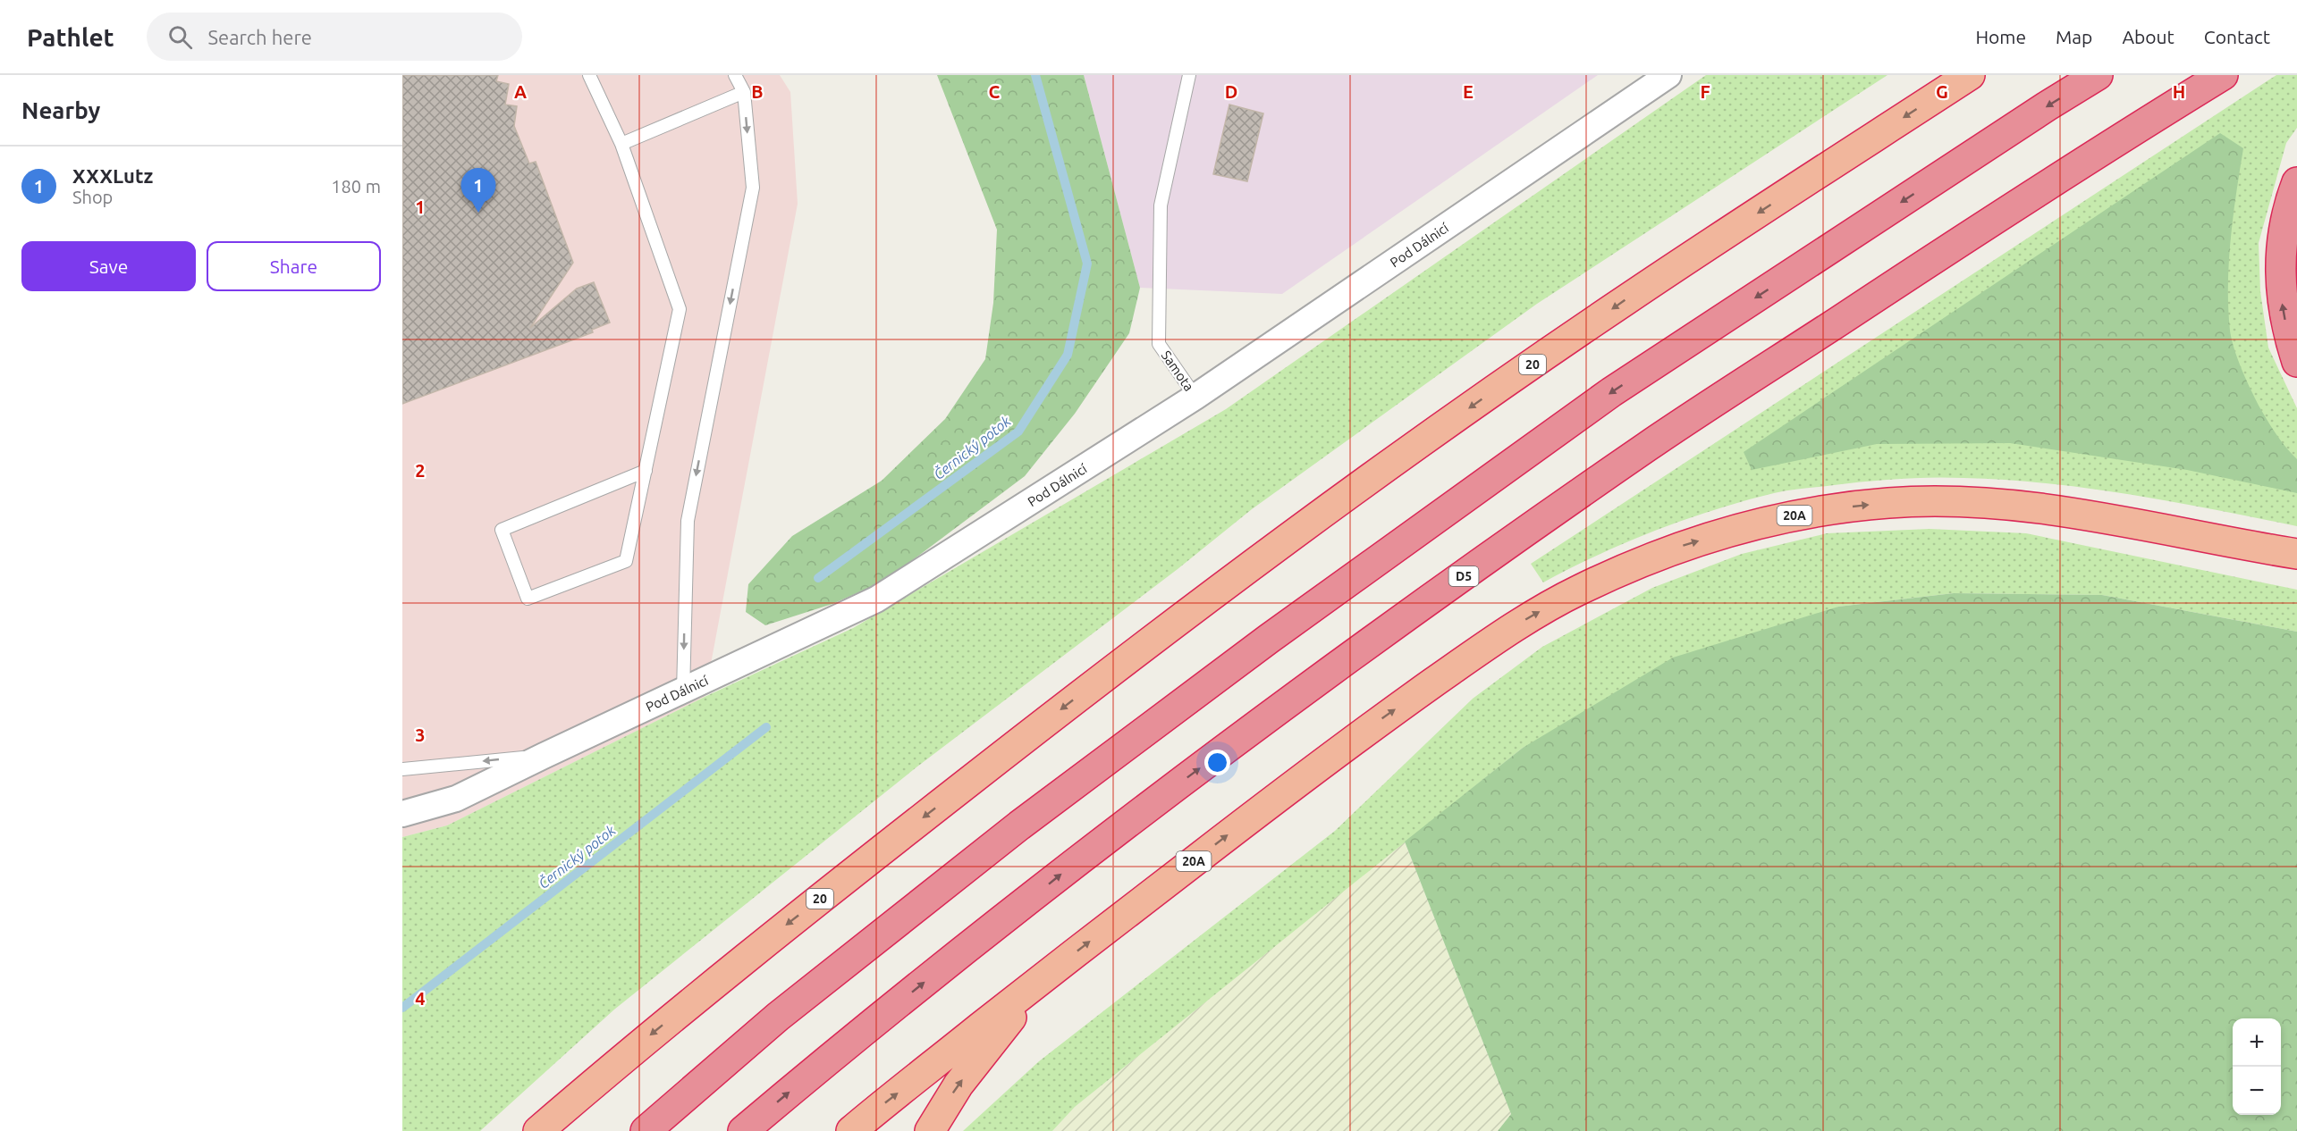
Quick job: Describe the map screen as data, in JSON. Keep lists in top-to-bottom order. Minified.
{"streets":{"highway":["20","20A","D5"],"street":["Pod Dálnicí"],"lane":["Samota"]},"crossings":[["Pod Dálnicí","Samota"]],"water":["Černický potok"],"page":{"header":"Pathlet","search":"Search here","nav":["Home","Map","About","Contact"],"heading":"Nearby","list":[{"mark":"1","name":"XXXLutz","note":"Shop","value":"180 m"}],"pins":"1","buttons":["Save","Share"],"map_buttons":["+","−"]},"grid":{"columns":["A","B","C","D","E","F","G","H"],"rows":["1","2","3","4"]}}
